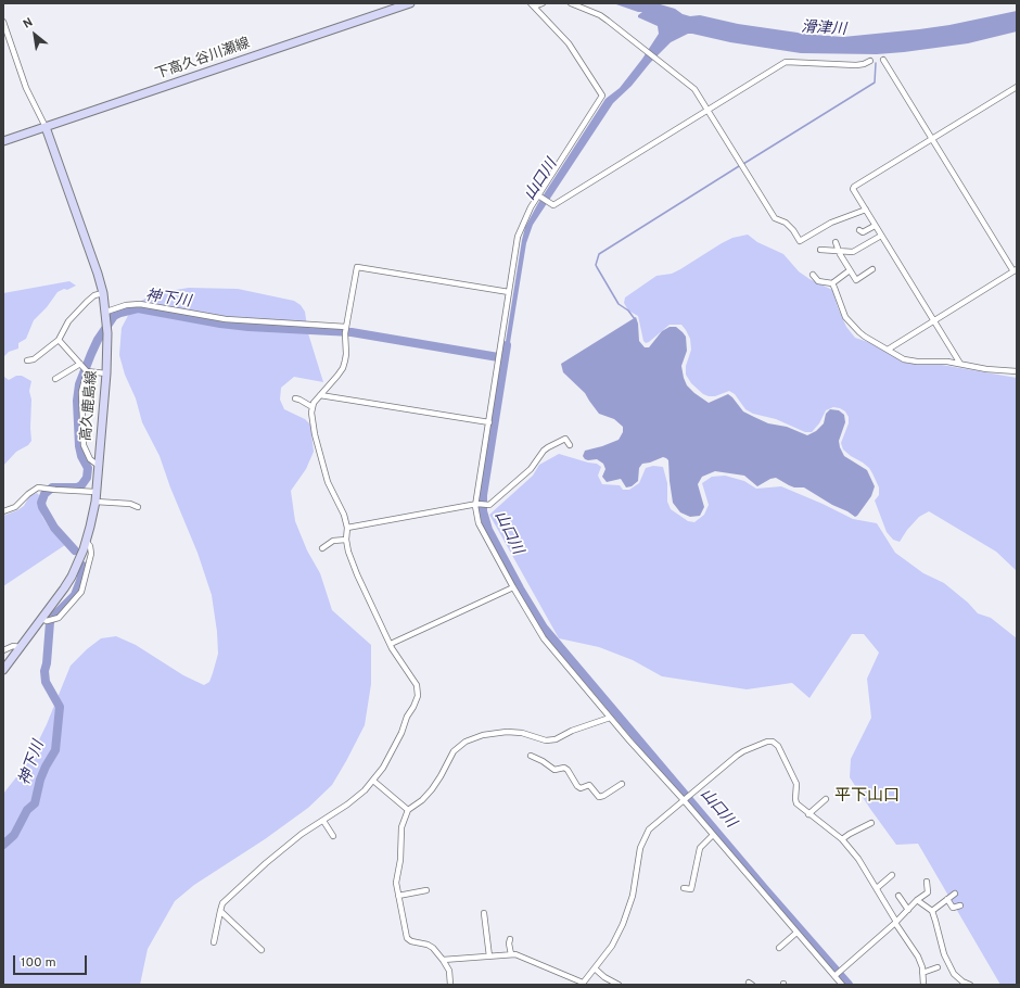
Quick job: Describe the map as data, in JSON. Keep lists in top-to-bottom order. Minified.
{"streets":{"main road":["下高久谷川瀬線","高久鹿島線"]},"crossings":[["下高久谷川瀬線","高久鹿島線"]],"districts":["平下山口"],"water":["滑津川","山口川","神下川"],"scale_bar":"100 m","north":"top left"}
